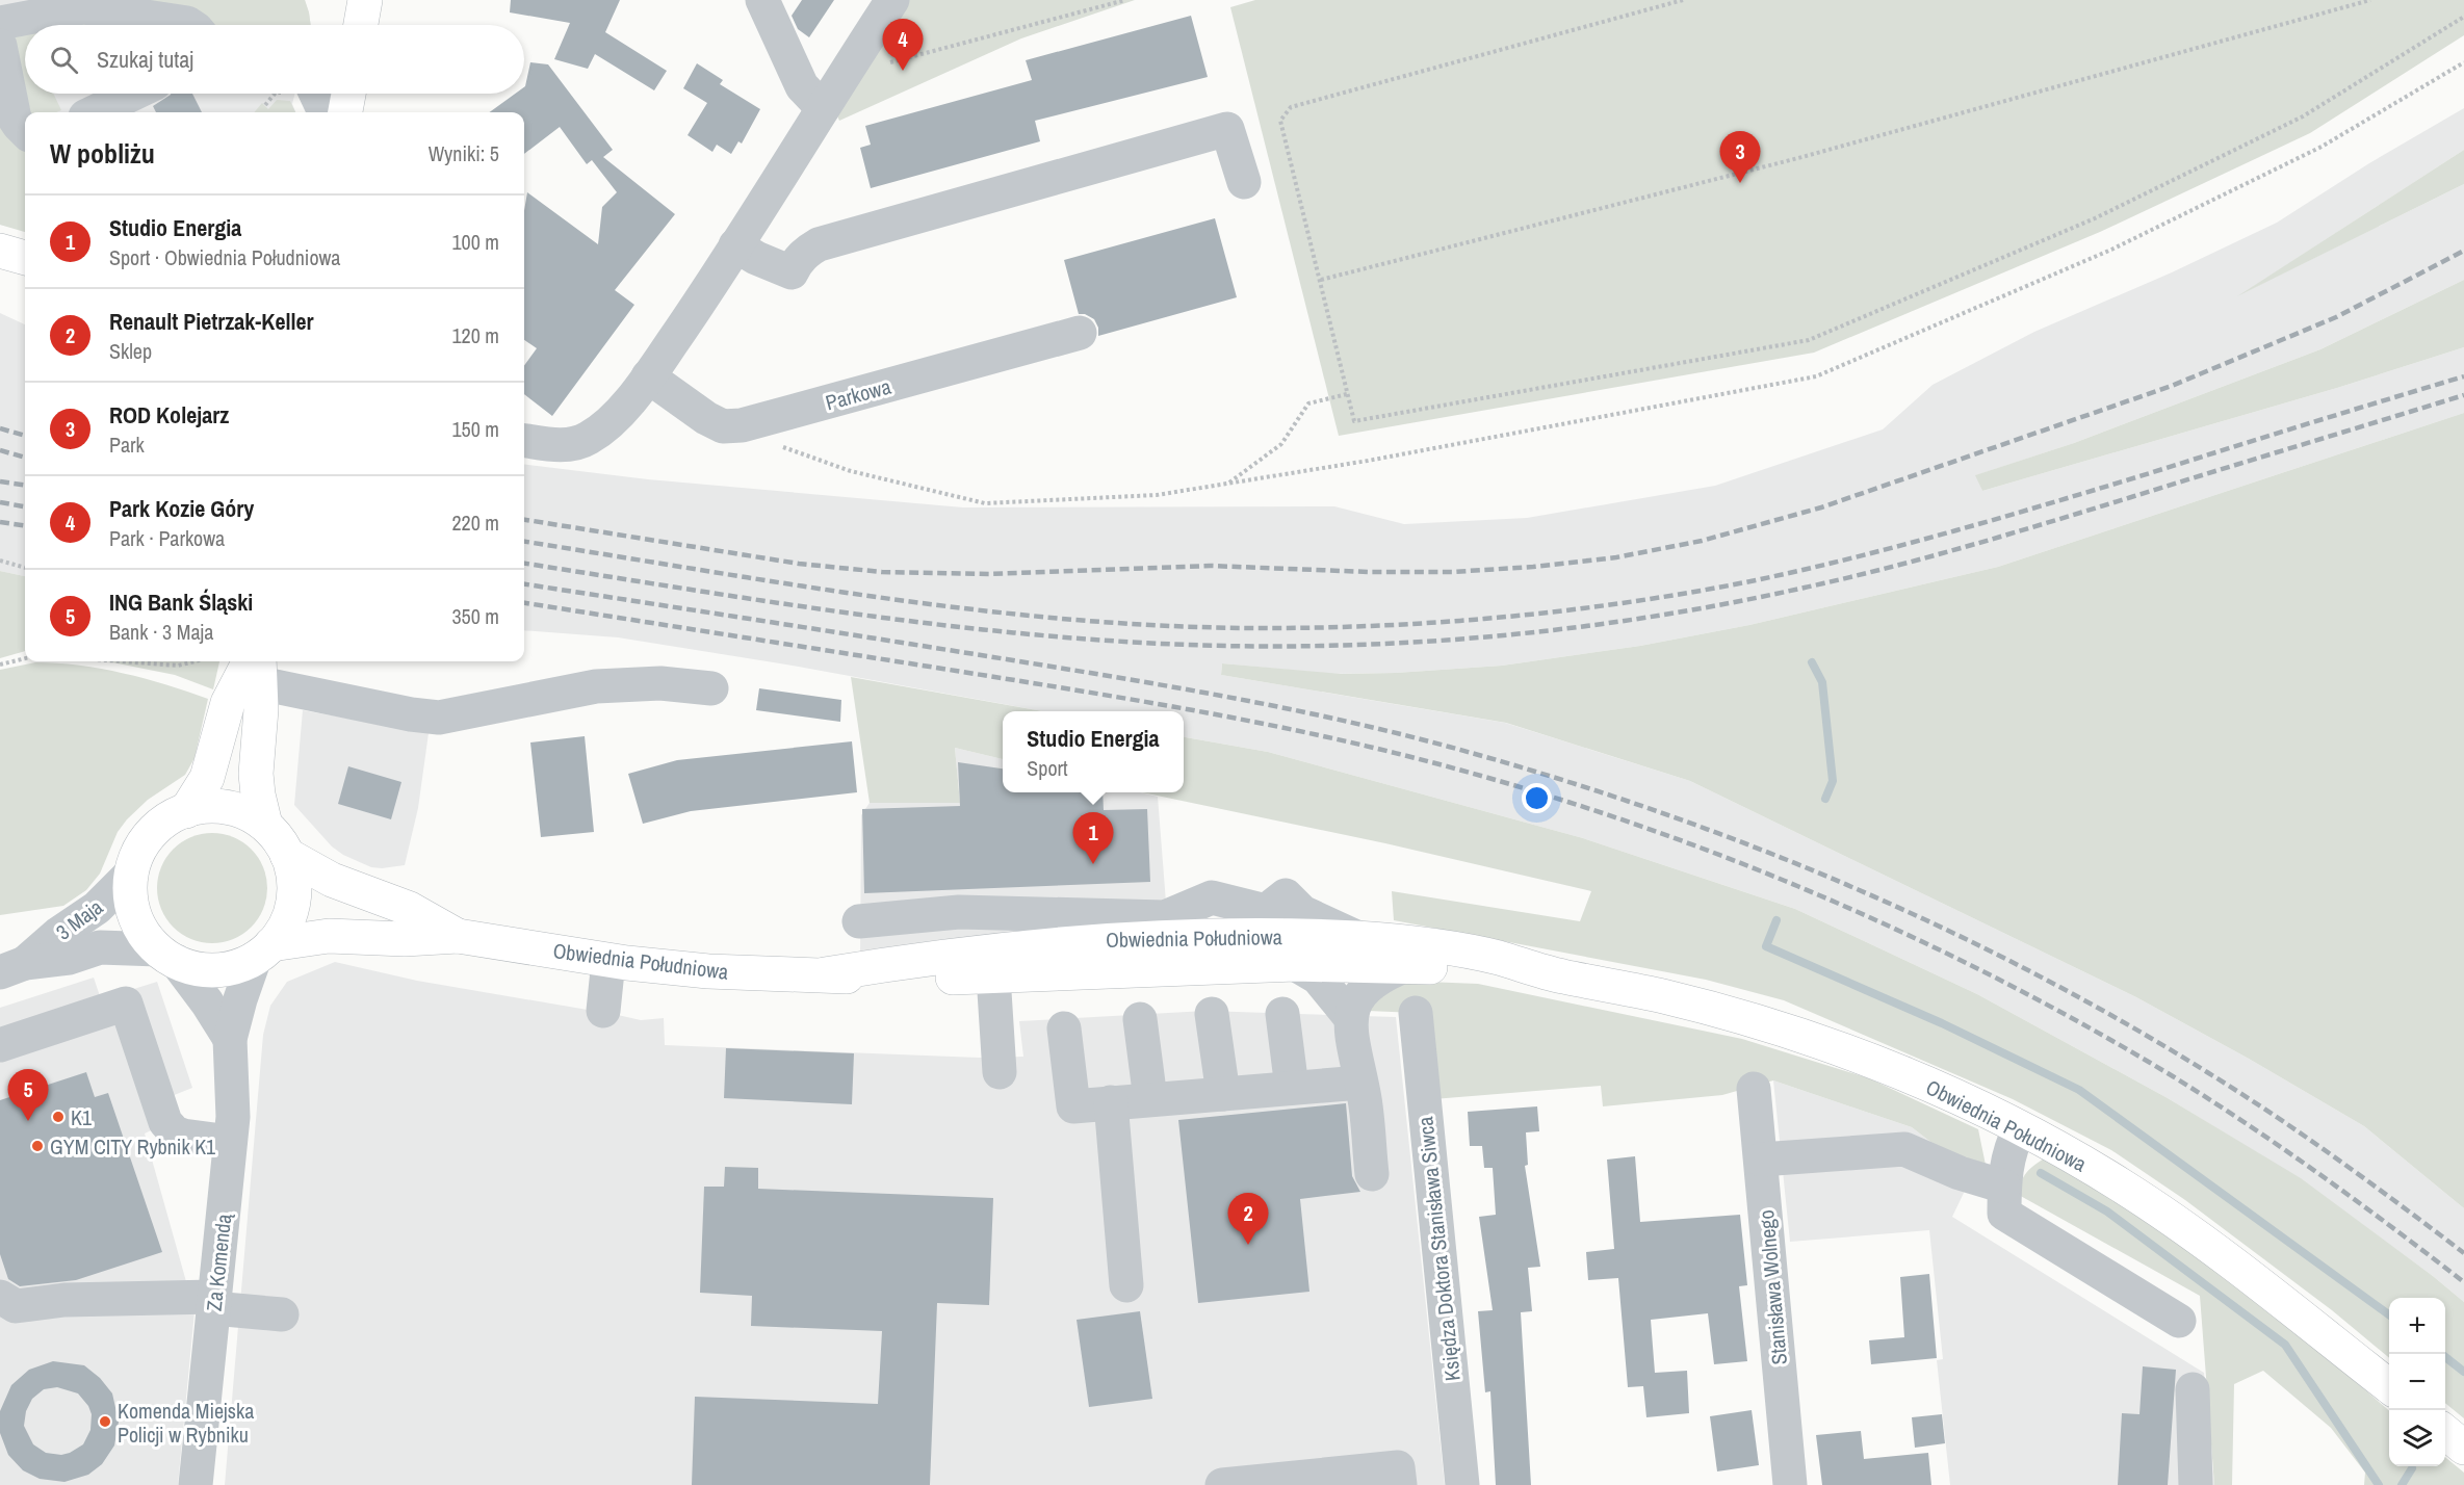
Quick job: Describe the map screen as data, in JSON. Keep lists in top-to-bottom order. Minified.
{"streets":{"main road":["Obwiednia Południowa"],"street":["Parkowa","3 Maja","Księdza Doktora Stanisława Siwca","Za Komendą","Stanisława Wolnego"]},"crossings":[["3 Maja","Obwiednia Południowa"],["3 Maja","Za Komendą"],["Obwiednia Południowa","Za Komendą"]],"places":["K1","GYM CITY Rybnik K1","Komenda Miejska Policji w Rybniku"],"page":{"pins":["4","3","1","5","2"],"search":"Szukaj tutaj","heading":["W pobliżu","Wyniki: 5"],"list":[{"mark":"1","name":"Studio Energia","note":"Sport · Obwiednia Południowa","value":"100 m"},{"mark":"2","name":"Renault Pietrzak-Keller","note":"Sklep","value":"120 m"},{"mark":"3","name":"ROD Kolejarz","note":"Park","value":"150 m"},{"mark":"4","name":"Park Kozie Góry","note":"Park · Parkowa","value":"220 m"},{"mark":"5","name":"ING Bank Śląski","note":"Bank · 3 Maja","value":"350 m"}],"popup":["Studio Energia","Sport"],"map_buttons":["+","−"]}}
